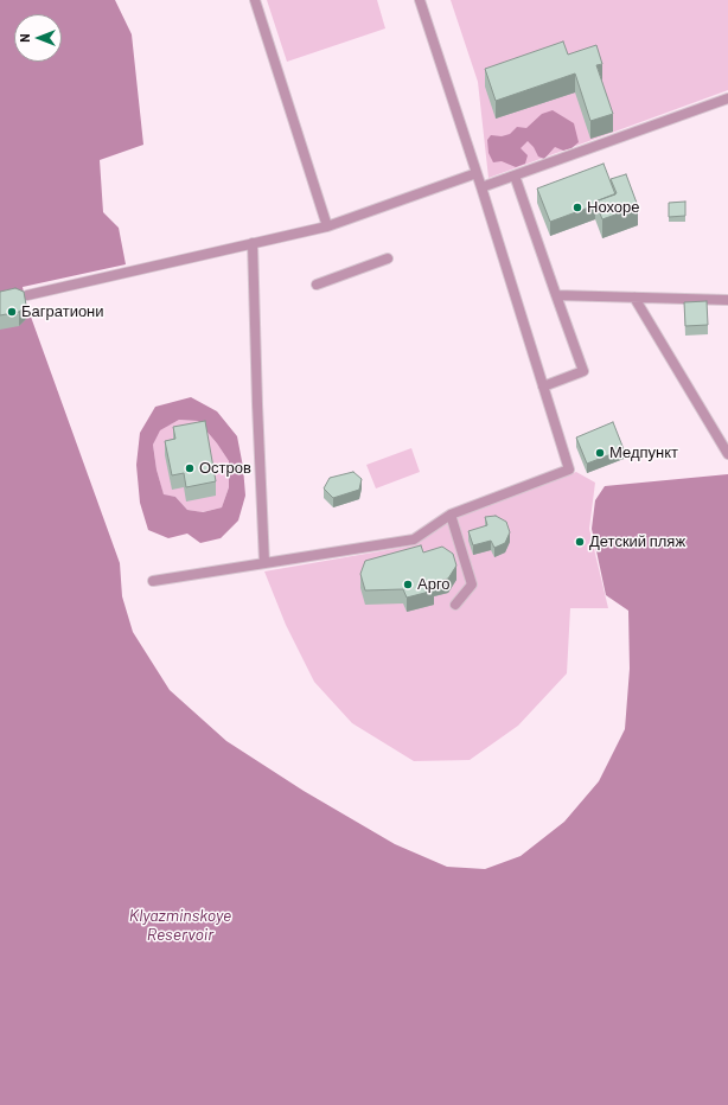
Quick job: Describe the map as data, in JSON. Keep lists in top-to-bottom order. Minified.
{"water":["Klyazminskoye Reservoir"],"places":["Нохоре","Багратиони","Медпункт","Остров","Детский пляж","Арго"],"north":"left"}
